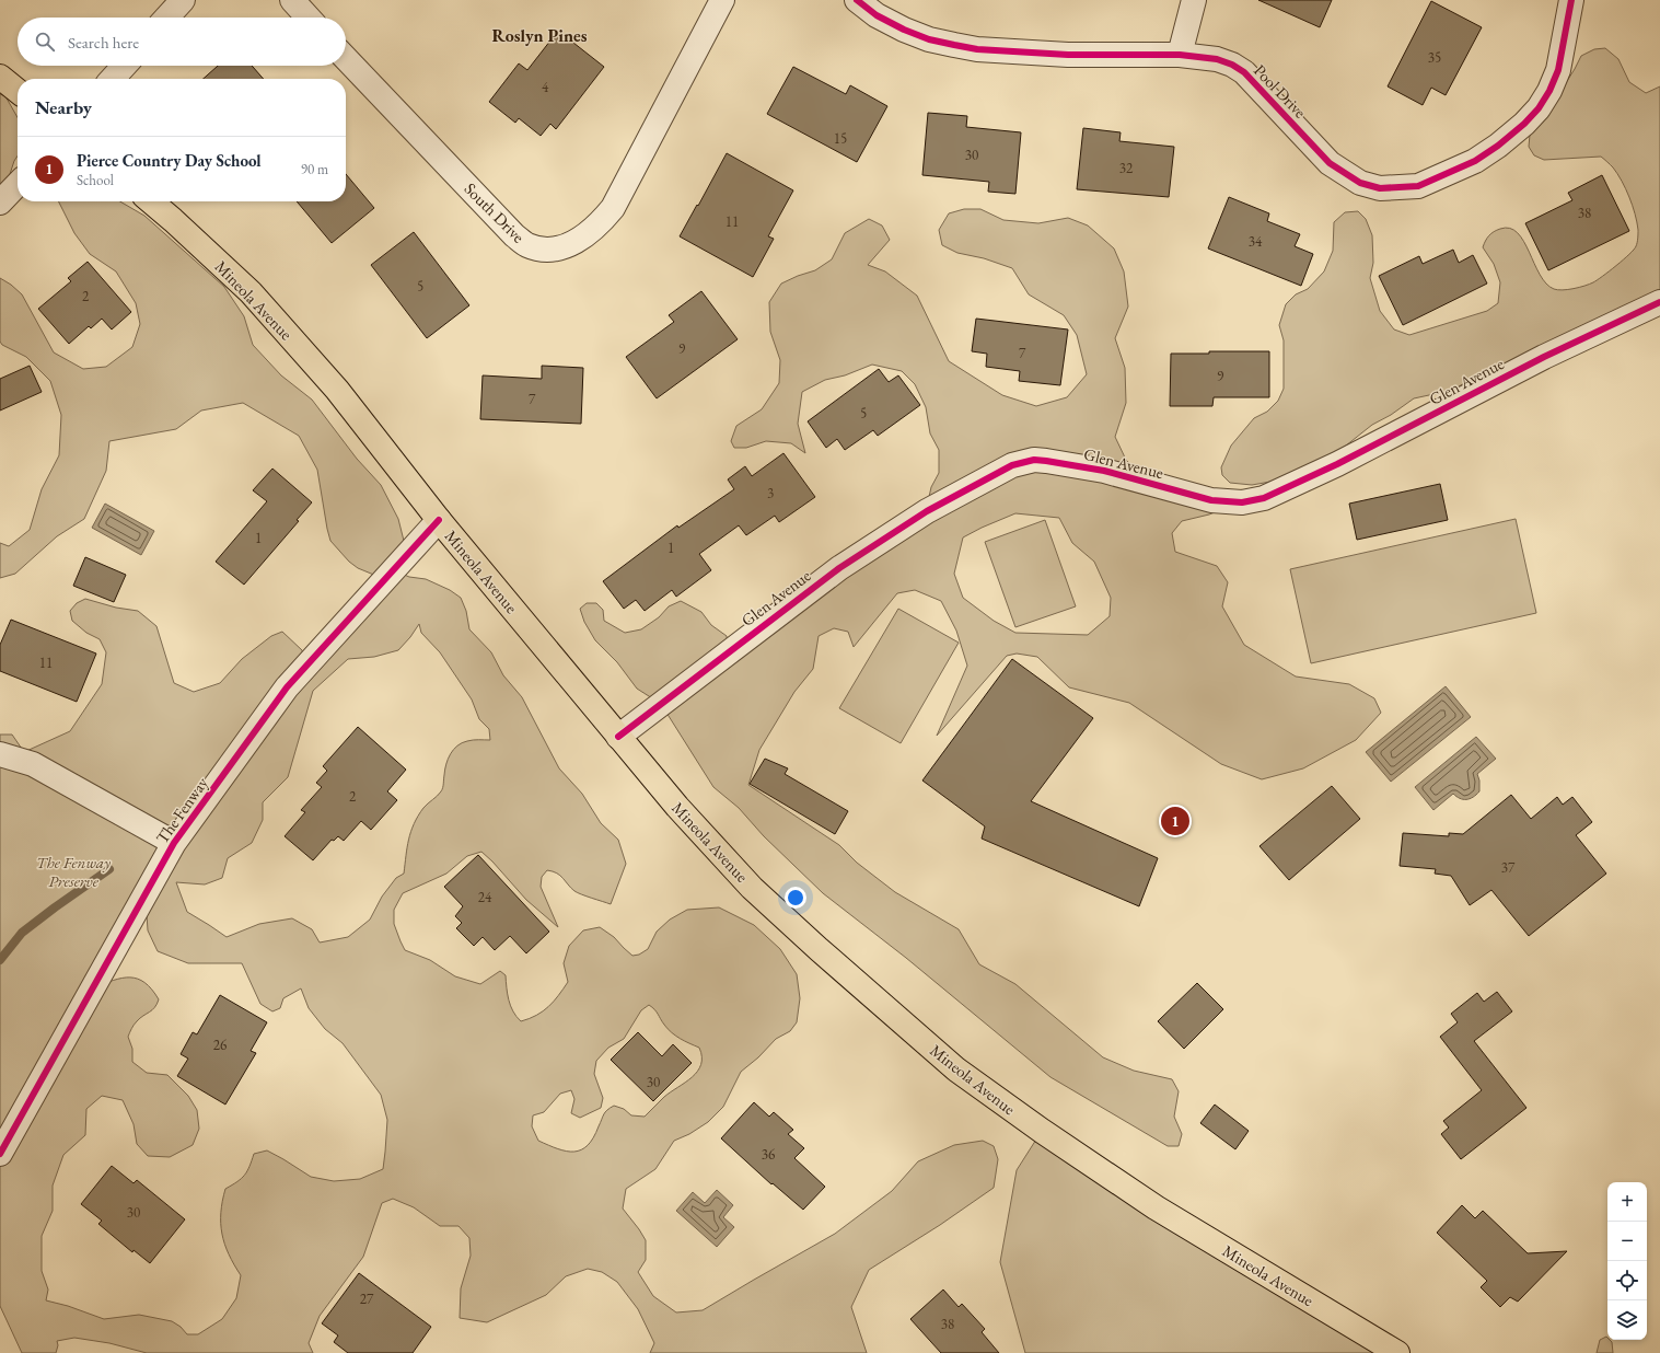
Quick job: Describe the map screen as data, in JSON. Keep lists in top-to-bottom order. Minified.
{"streets":{"main road":["Mineola Avenue"],"street":["Pool Drive","South Drive","Glen Avenue","The Fenway"]},"crossings":[["Mineola Avenue","Glen Avenue"],["Mineola Avenue","The Fenway"]],"districts":["Roslyn Pines"],"parks":["The Fenway Preserve"],"house_numbers":["35","4","15","30","32","38","11","34","5","2","9","7","9","7","5","3","1","1","11","2","37","24","26","30","36","30","27","38"],"page":{"search":"Search here","heading":"Nearby","list":[{"mark":"1","name":"Pierce Country Day School","note":"School","value":"90 m"}],"pins":"1","map_buttons":["+","−"]}}
